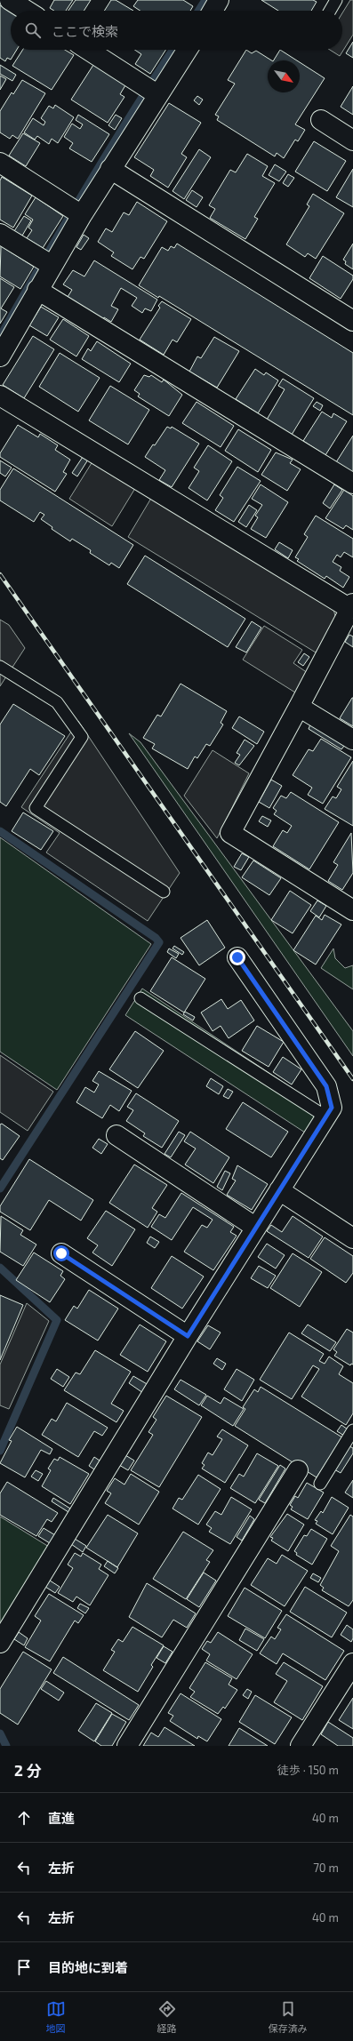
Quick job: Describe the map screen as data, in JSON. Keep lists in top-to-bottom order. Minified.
{"north":"bottom right","page":{"search":"ここで検索","heading":["2 分","徒歩 · 150 m"],"list":[["直進","40 m"],["左折","70 m"],["左折","40 m"],"目的地に到着"],"nav":["地図","経路","保存済み"]}}
